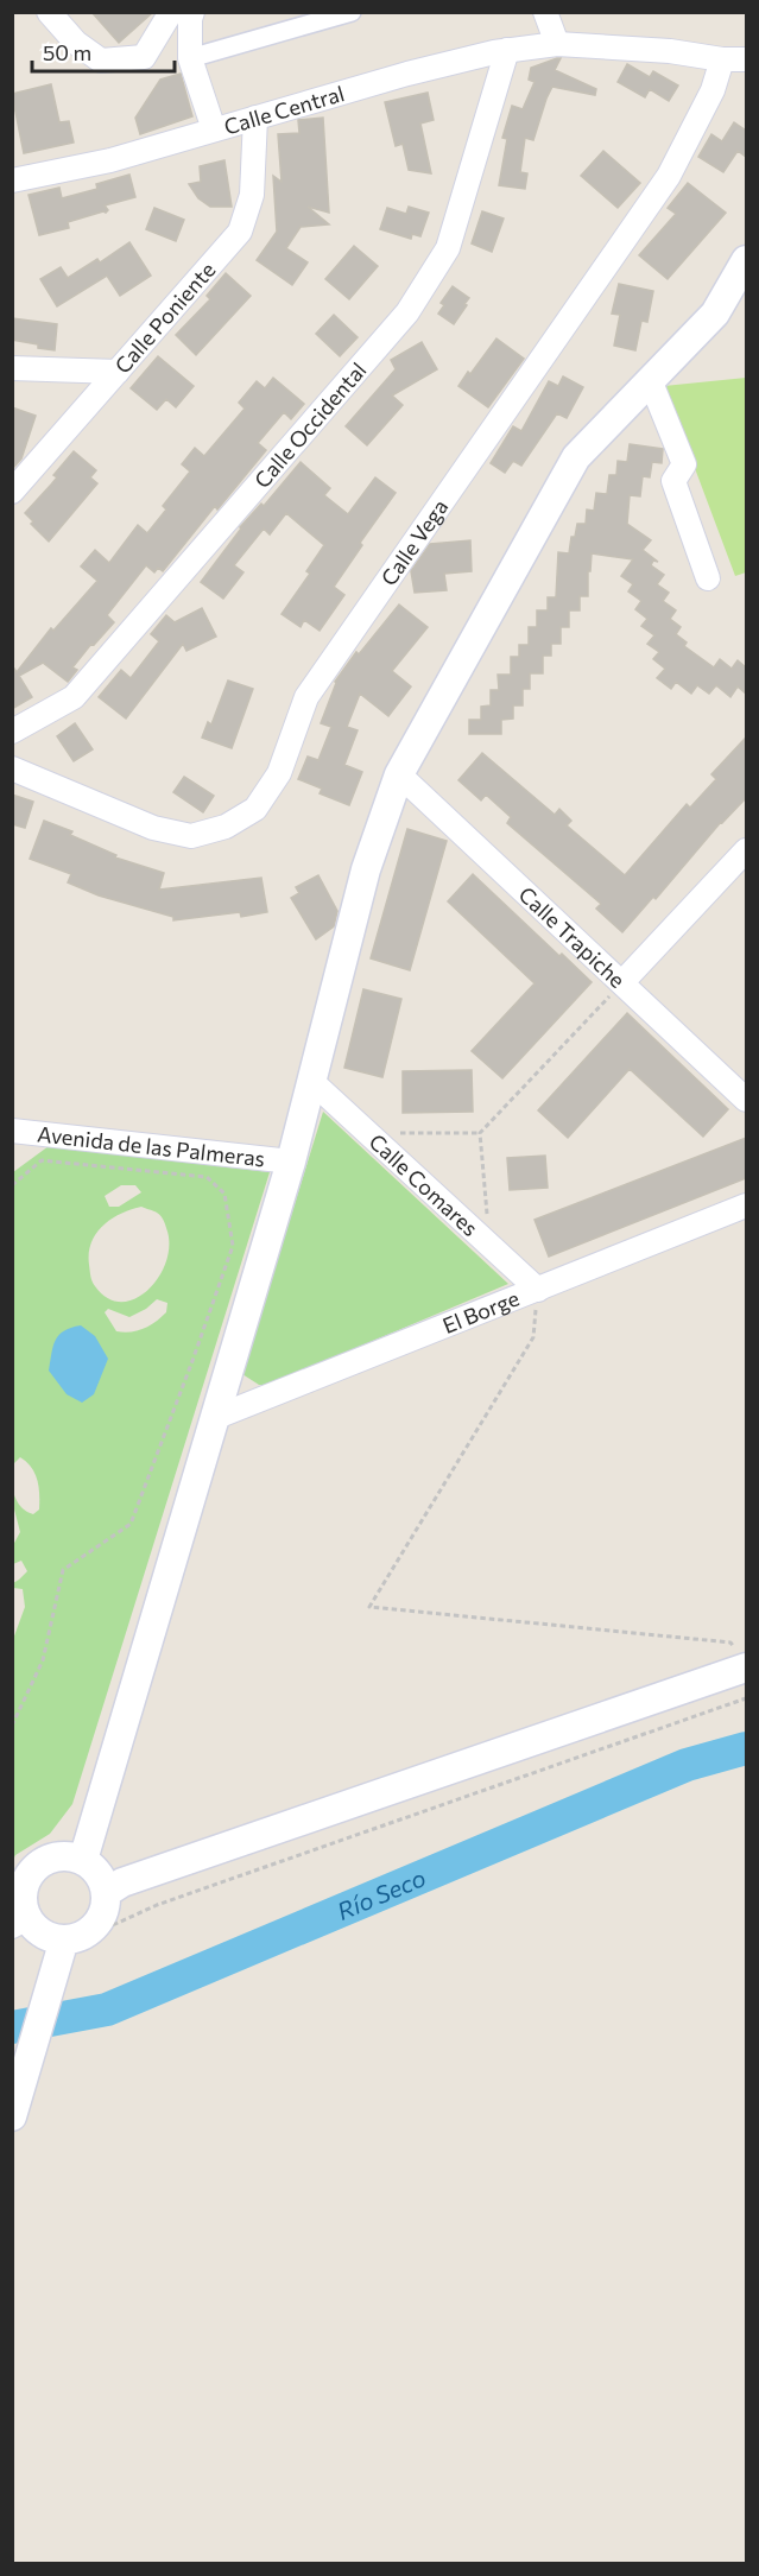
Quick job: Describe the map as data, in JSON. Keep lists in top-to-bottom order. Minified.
{"streets":{"street":["Calle Central","Calle Poniente","Calle Occidental","Calle Vega","Calle Trapiche","Avenida de las Palmeras","Calle Comares","El Borge"]},"crossings":[["Calle Central","Calle Poniente"],["Calle Central","Calle Occidental"],["Calle Central","Calle Vega"],["Calle Comares","El Borge"]],"water":["Río Seco"],"scale_bar":"50 m"}
